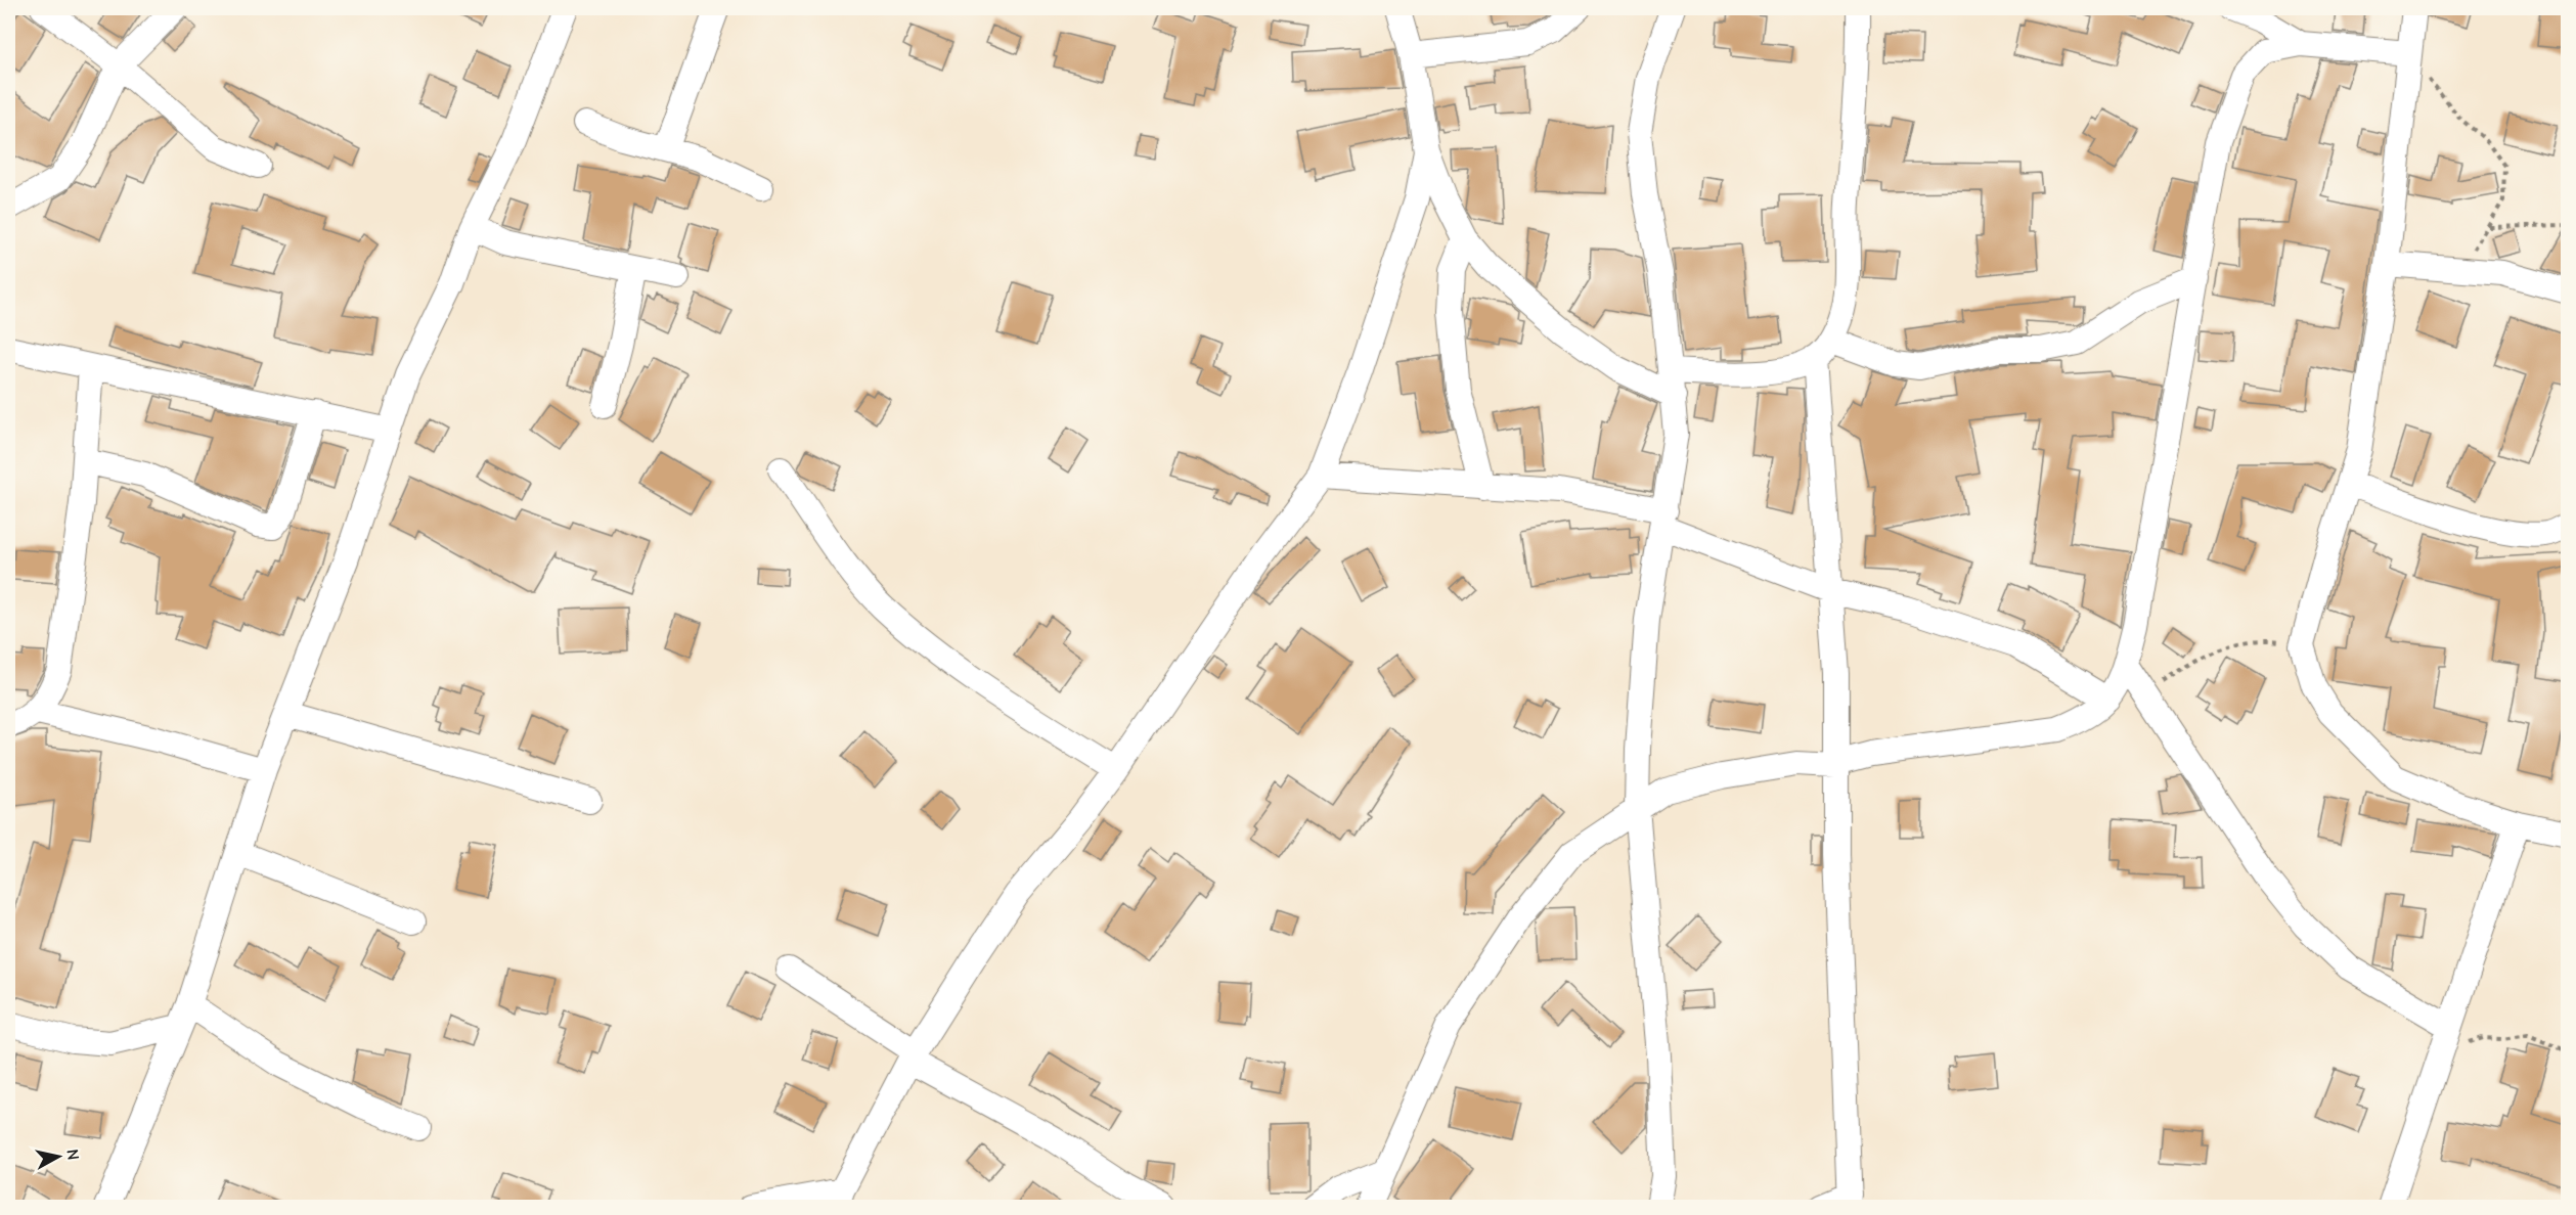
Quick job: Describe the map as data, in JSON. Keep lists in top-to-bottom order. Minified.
{"north":"right"}
